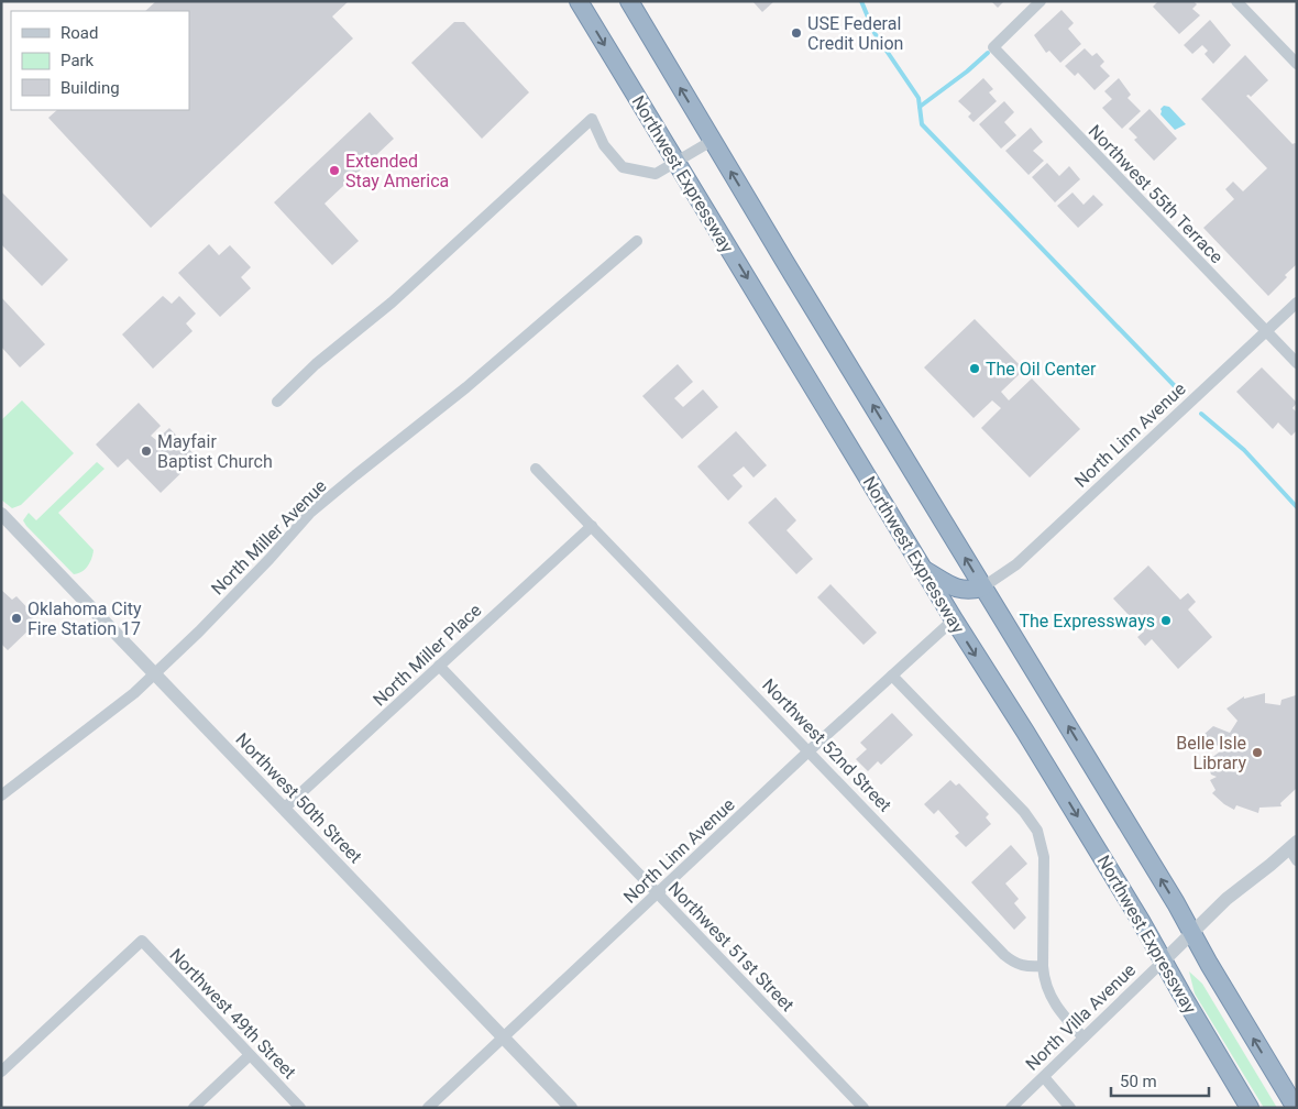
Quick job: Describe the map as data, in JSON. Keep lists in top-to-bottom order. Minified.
{"streets":{"highway":["Northwest Expressway"],"street":["Northwest 55th Terrace","North Linn Avenue","North Miller Avenue","North Miller Place","Northwest 52nd Street","Northwest 50th Street","Northwest 51st Street","Northwest 49th Street","North Villa Avenue"]},"crossings":[["Northwest Expressway","North Linn Avenue"],["Northwest Expressway","North Villa Avenue"],["Northwest 55th Terrace","North Linn Avenue"],["North Linn Avenue","Northwest 52nd Street"],["North Linn Avenue","Northwest 50th Street"],["North Linn Avenue","Northwest 51st Street"],["North Miller Avenue","Northwest 50th Street"],["North Miller Place","Northwest 52nd Street"],["North Miller Place","Northwest 50th Street"],["North Miller Place","Northwest 51st Street"]],"places":["USE Federal Credit Union","Extended Stay America","The Oil Center","Mayfair Baptist Church","Oklahoma City Fire Station 17","The Expressways","Belle Isle Library"],"legend":["Road","Park","Building"],"scale_bar":"50 m"}
